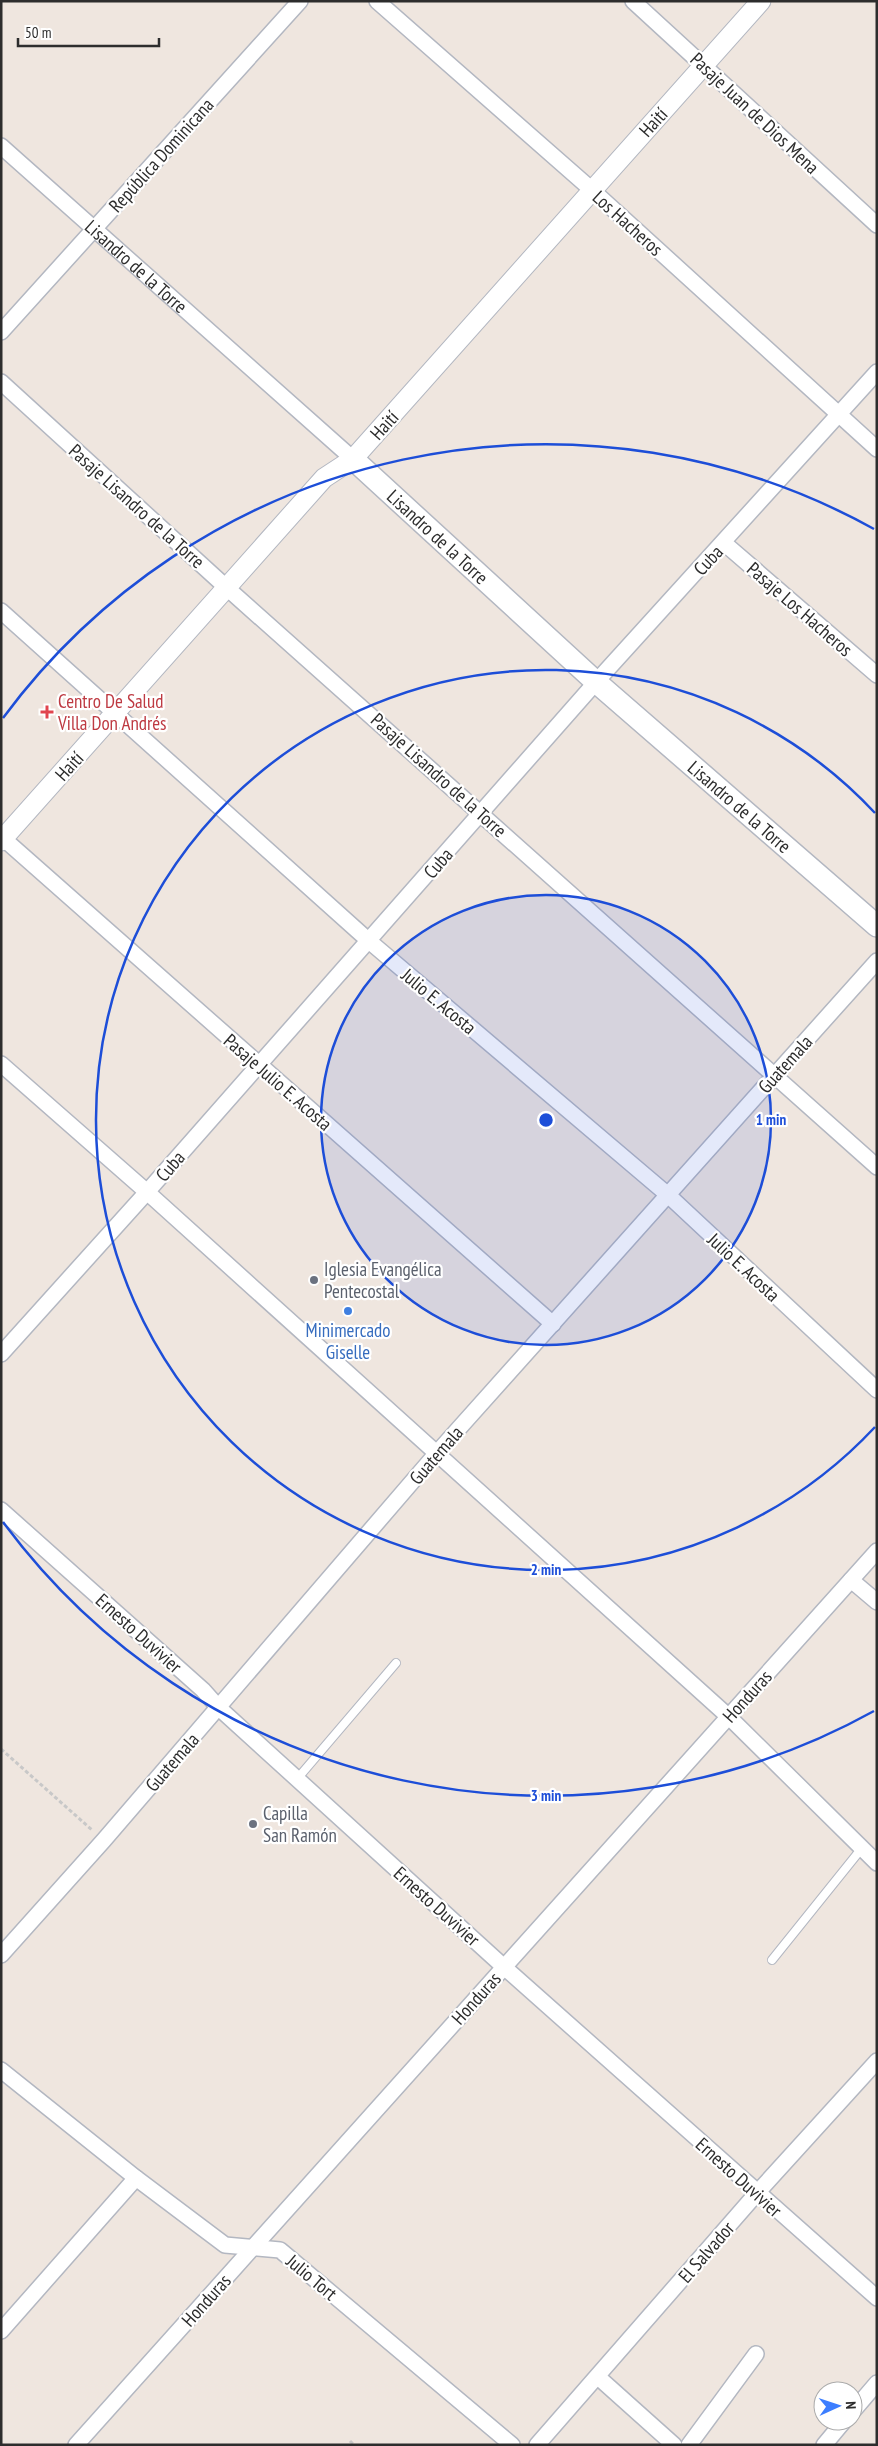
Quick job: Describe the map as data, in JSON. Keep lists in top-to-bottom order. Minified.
{"streets":{"main road":["Lisandro de la Torre"],"street":["Pasaje Juan de Dios Mena","Haití","República Dominicana","Los Hacheros","Pasaje Lisandro de la Torre","Cuba","Pasaje Los Hacheros","Julio E. Acosta","Guatemala","Pasaje Julio E. Acosta","Ernesto Duvivier","Honduras","El Salvador","Julio Tort"]},"crossings":[["Pasaje Juan de Dios Mena","Haití"],["Haití","Los Hacheros"],["Haití","Lisandro de la Torre"],["Haití","Pasaje Lisandro de la Torre"],["Haití","Julio E. Acosta"],["Haití","Pasaje Julio E. Acosta"],["República Dominicana","Lisandro de la Torre"],["Los Hacheros","Cuba"],["Lisandro de la Torre","Cuba"],["Pasaje Lisandro de la Torre","Cuba"],["Pasaje Lisandro de la Torre","Guatemala"],["Cuba","Pasaje Los Hacheros"],["Cuba","Julio E. Acosta"],["Cuba","Pasaje Julio E. Acosta"],["Julio E. Acosta","Guatemala"],["Guatemala","Pasaje Julio E. Acosta"],["Guatemala","Ernesto Duvivier"],["Ernesto Duvivier","Honduras"],["Ernesto Duvivier","El Salvador"],["Honduras","Julio Tort"]],"places":{"health":["Centro De Salud Villa Don Andrés"],"other":["Iglesia Evangélica Pentecostal","Minimercado Giselle","Capilla San Ramón"]},"scale_bar":"50 m","north":"right","rings":["1 min","2 min","3 min"]}
